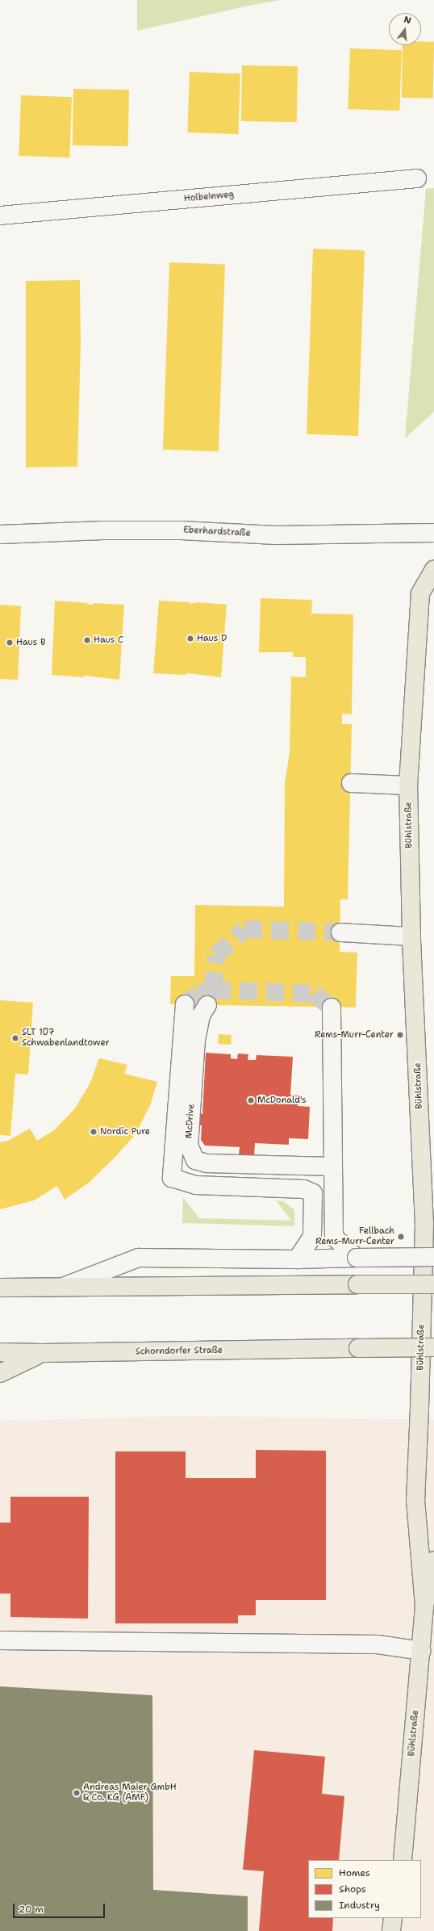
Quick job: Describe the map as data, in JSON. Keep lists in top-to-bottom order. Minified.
{"streets":{"main road":["Bühlstraße","Schorndorfer Straße"],"street":["Holbeinweg","Eberhardstraße","McDrive"]},"places":["Haus D","Haus C","Haus B","Rems-Murr-Center","SLT 107 Schwabenlandtower","McDonald's","Nordic Pure","Fellbach Rems-Murr-Center","Andreas Maier GmbH & Co. KG (AMF)"],"legend":["Homes","Shops","Industry"],"scale_bar":"20 m","north":"top"}
